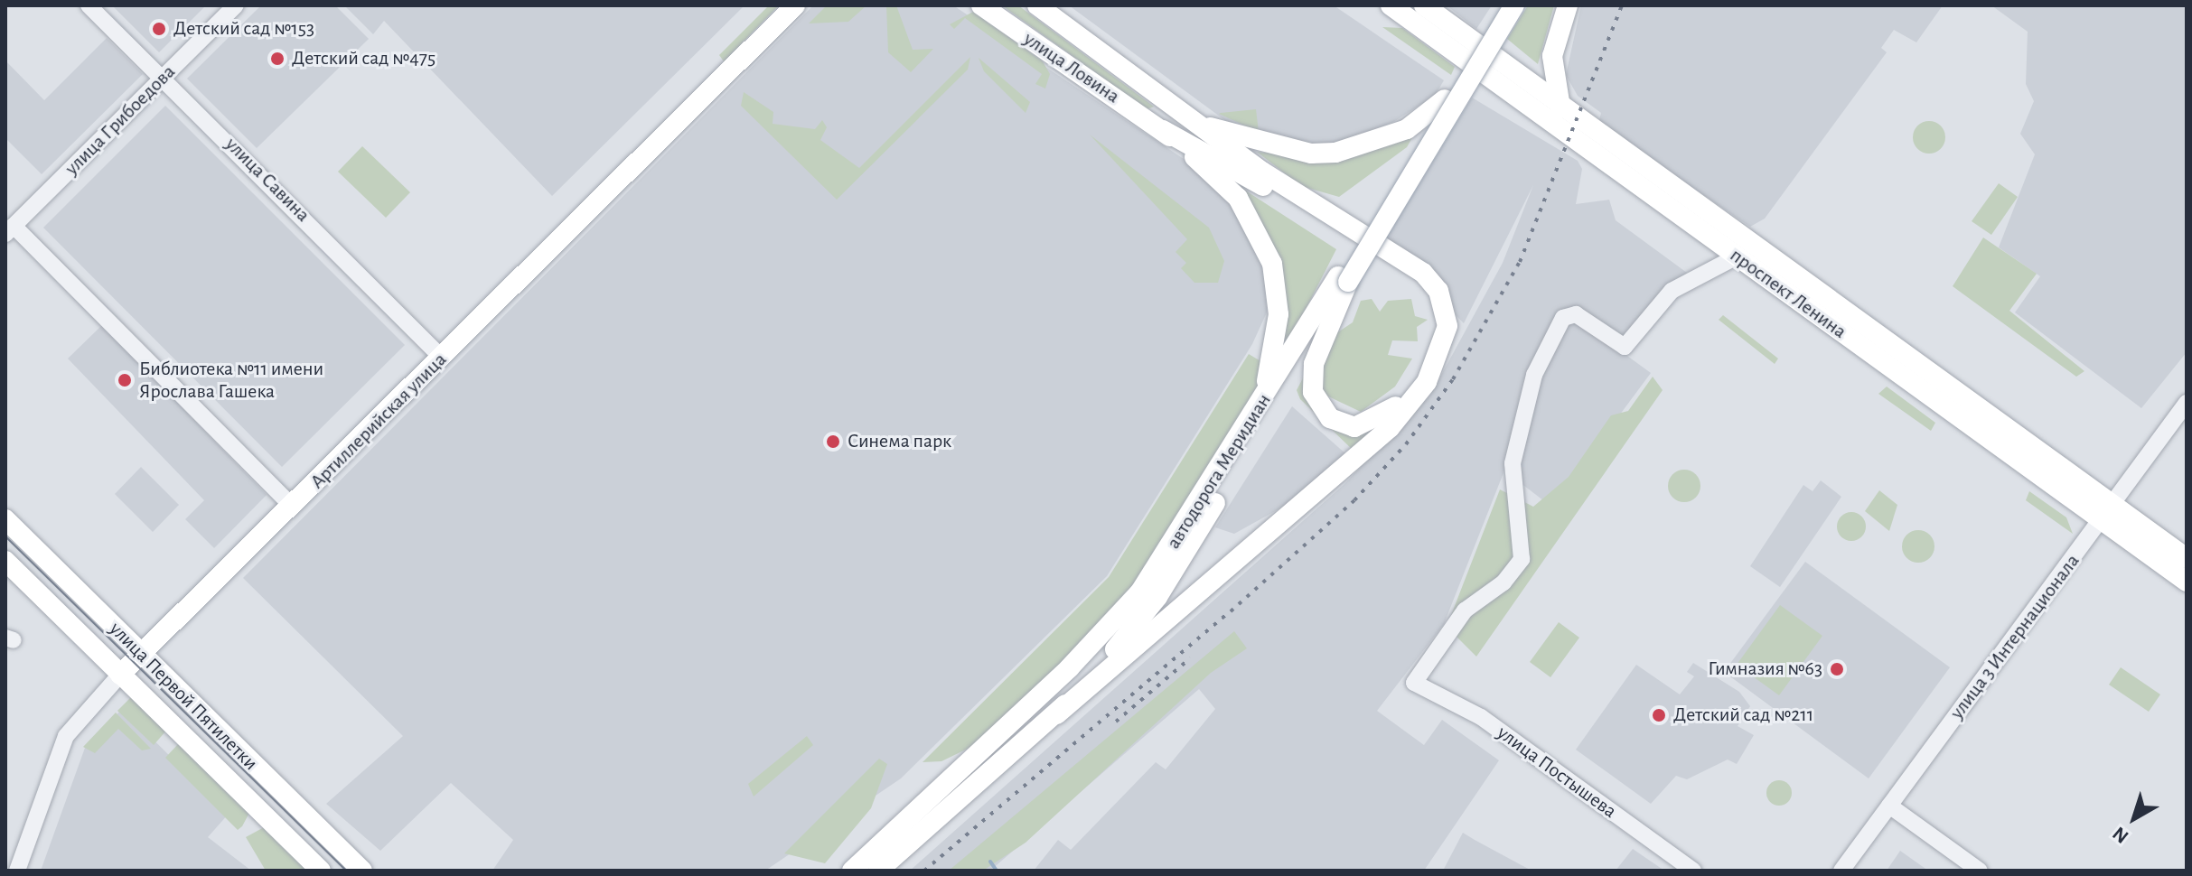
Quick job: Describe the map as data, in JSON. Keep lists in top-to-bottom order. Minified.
{"streets":{"main road":["улица Ловина","проспект Ленина","Артиллерийская улица","автодорога Меридиан","улица Первой Пятилетки"],"street":["улица Грибоедова","улица Савина","улица 3 Интернационала","улица Постышева"]},"crossings":[["улица Грибоедова","улица Савина"],["улица Савина","Артиллерийская улица"],["проспект Ленина","улица 3 Интернационала"],["проспект Ленина","улица Постышева"],["Артиллерийская улица","улица Первой Пятилетки"]],"places":["Детский сад №153","Детский сад №475","Библиотека №11 имени Ярослава Гашека","Синема парк","Гимназия №63","Детский сад №211"],"north":"bottom left"}
